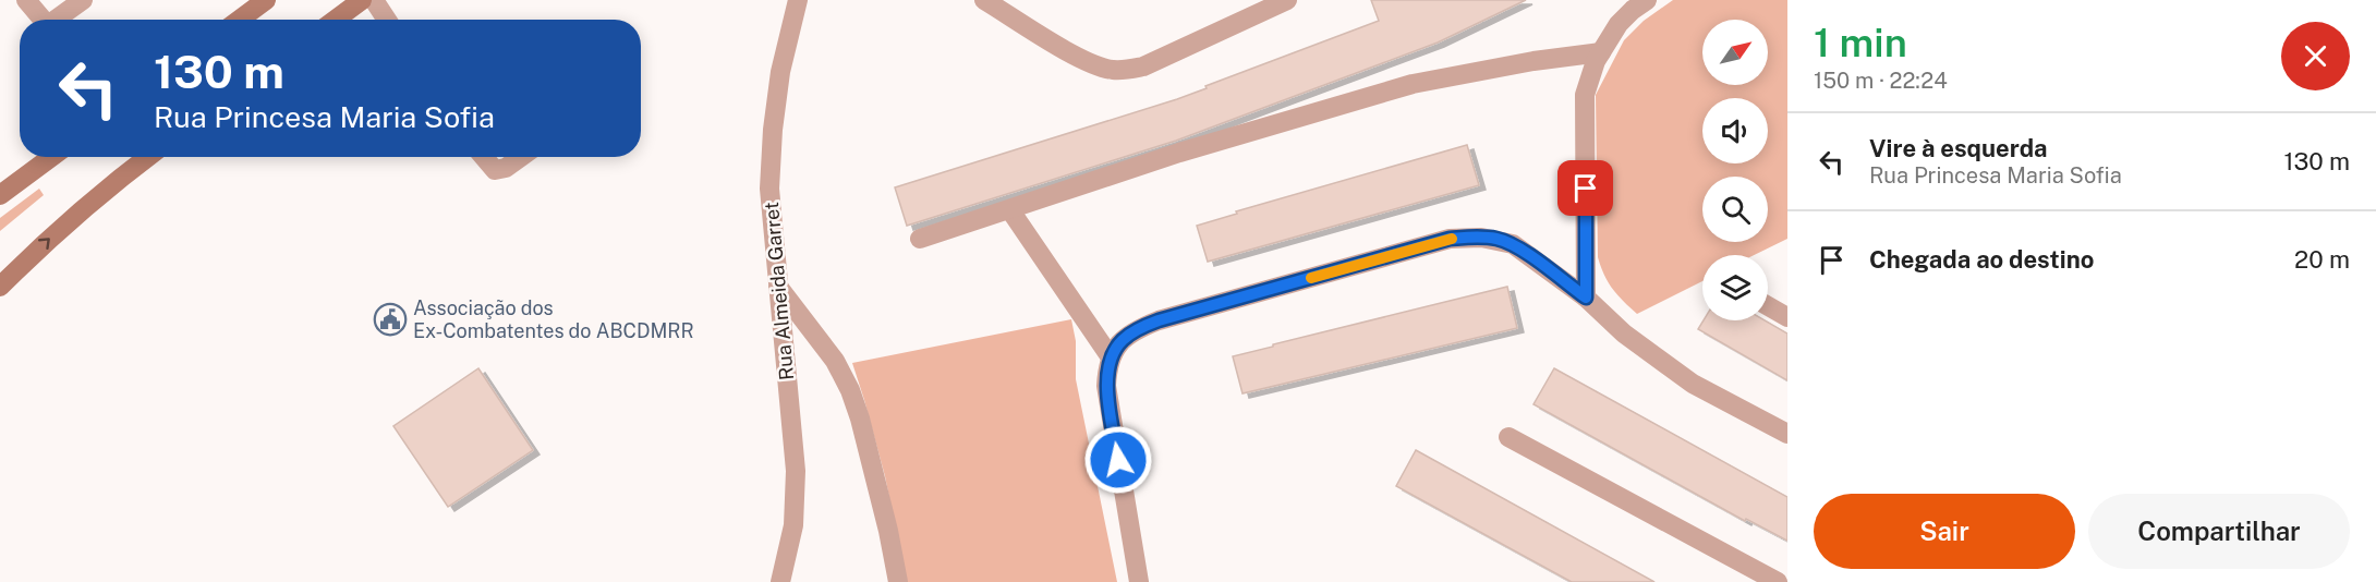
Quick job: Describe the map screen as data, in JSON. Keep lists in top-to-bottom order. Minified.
{"streets":{"street":["Rua Almeida Garret"]},"places":{"public building":["Associação dos Ex-Combatentes do ABCDMRR"]},"north":"top right","page":{"heading":["1 min","150 m · 22:24"],"turn":["130 m","Rua Princesa Maria Sofia"],"list":[{"name":"Vire à esquerda","note":"Rua Princesa Maria Sofia","value":"130 m"},{"name":"Chegada ao destino","value":"20 m"}],"buttons":["Sair","Compartilhar"]}}
